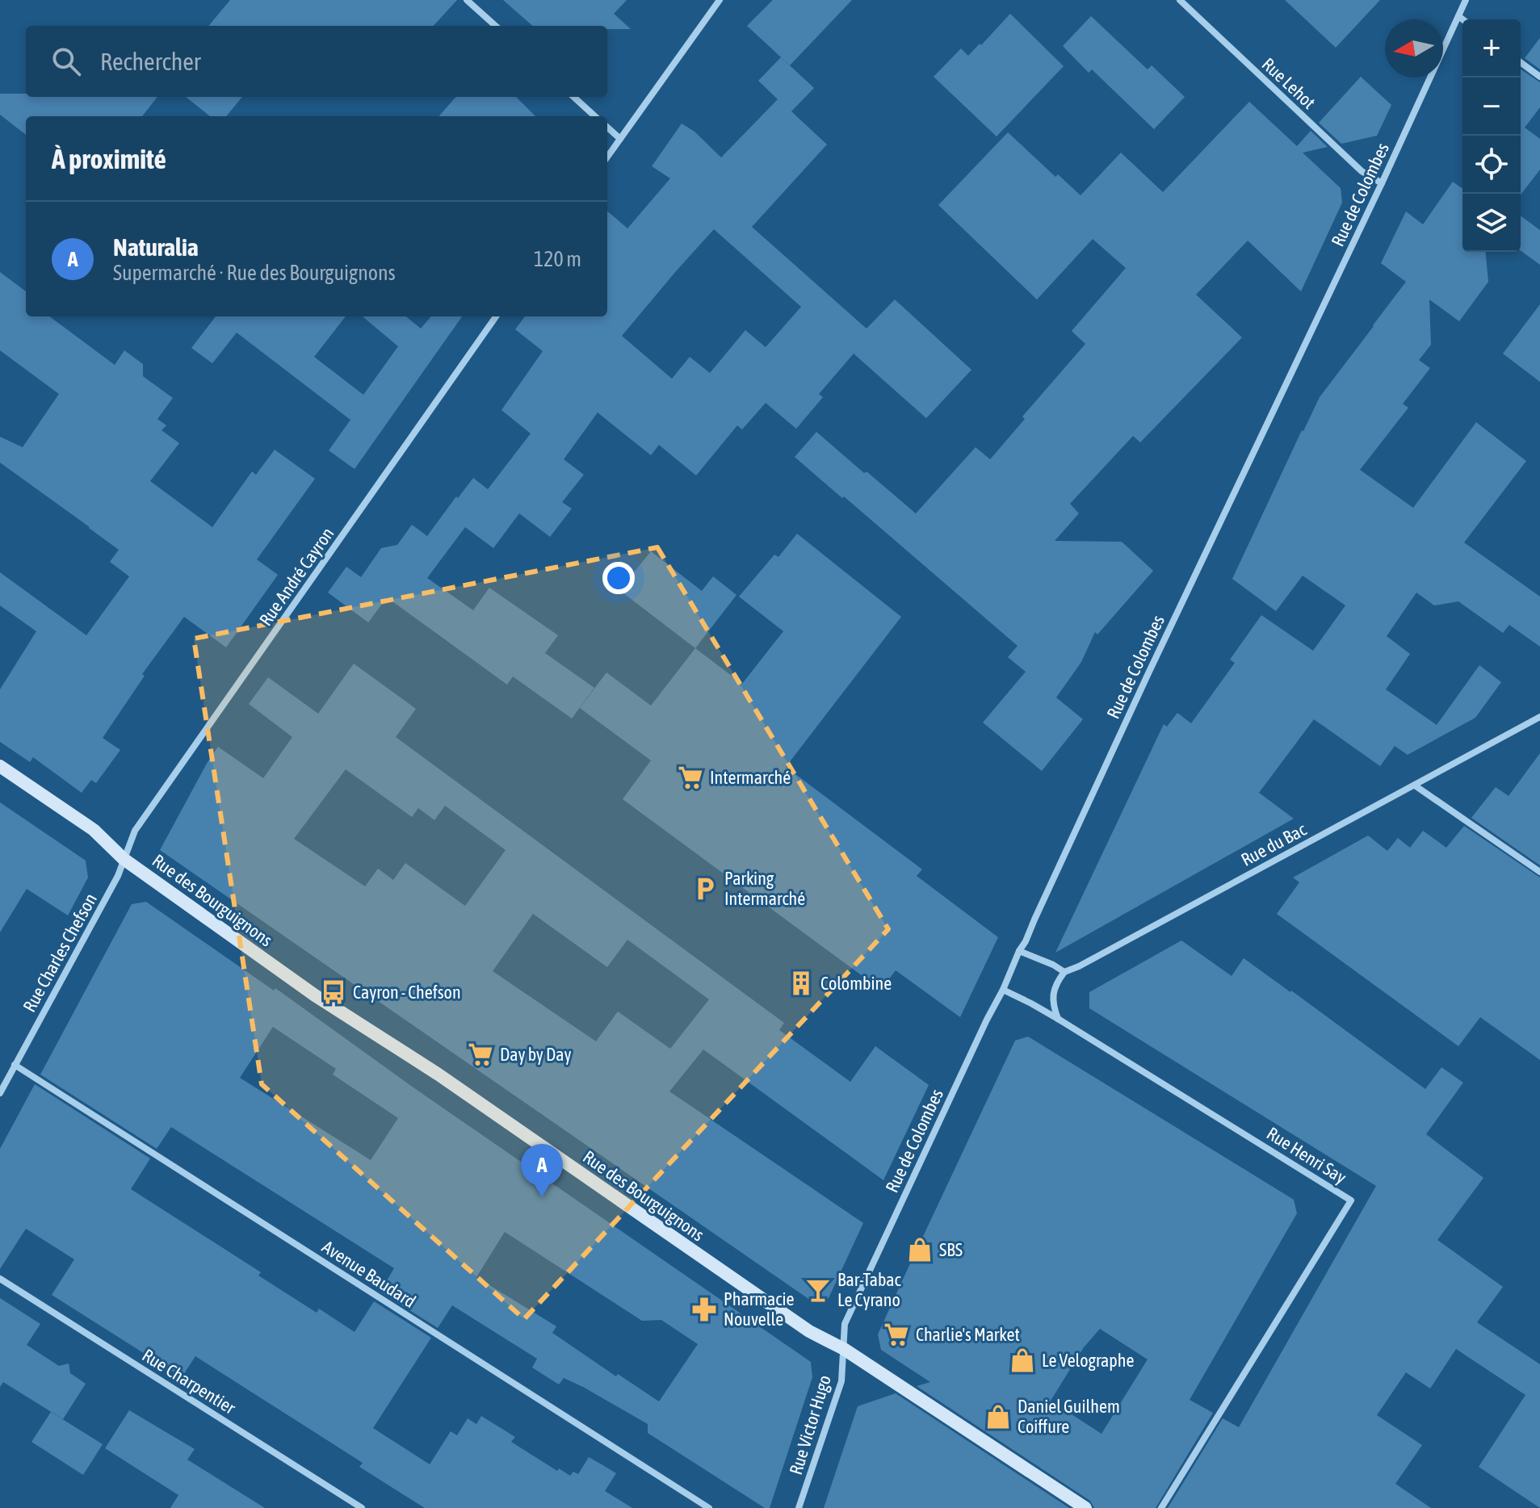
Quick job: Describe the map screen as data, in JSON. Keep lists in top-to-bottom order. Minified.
{"streets":{"main road":["Rue des Bourguignons"],"street":["Rue Lehot","Rue de Colombes","Rue André Cayron","Rue du Bac","Rue Charles Chefson","Rue Henri Say","Avenue Baudard","Rue Charpentier","Rue Victor Hugo"]},"crossings":[["Rue Lehot","Rue de Colombes"],["Rue de Colombes","Rue des Bourguignons"],["Rue de Colombes","Rue Henri Say"],["Rue de Colombes","Rue Victor Hugo"],["Rue André Cayron","Rue des Bourguignons"],["Rue André Cayron","Rue Charles Chefson"],["Rue des Bourguignons","Rue Charles Chefson"],["Rue des Bourguignons","Rue Victor Hugo"],["Rue Charles Chefson","Avenue Baudard"]],"places":{"supermarket":["Intermarché","Day by Day","Charlie's Market"],"parking":["Parking Intermarché"],"building":["Colombine"],"bus stop":["Cayron - Chefson"],"shop":["SBS","Le Velographe","Daniel Guilhem Coiffure"],"bar":["Bar-Tabac Le Cyrano"],"pharmacy":["Pharmacie Nouvelle"]},"north":"left","page":{"map_buttons":["+","−"],"search":"Rechercher","heading":"À proximité","list":[{"mark":"A","name":"Naturalia","note":"Supermarché · Rue des Bourguignons","value":"120 m"}],"pins":"A"}}
